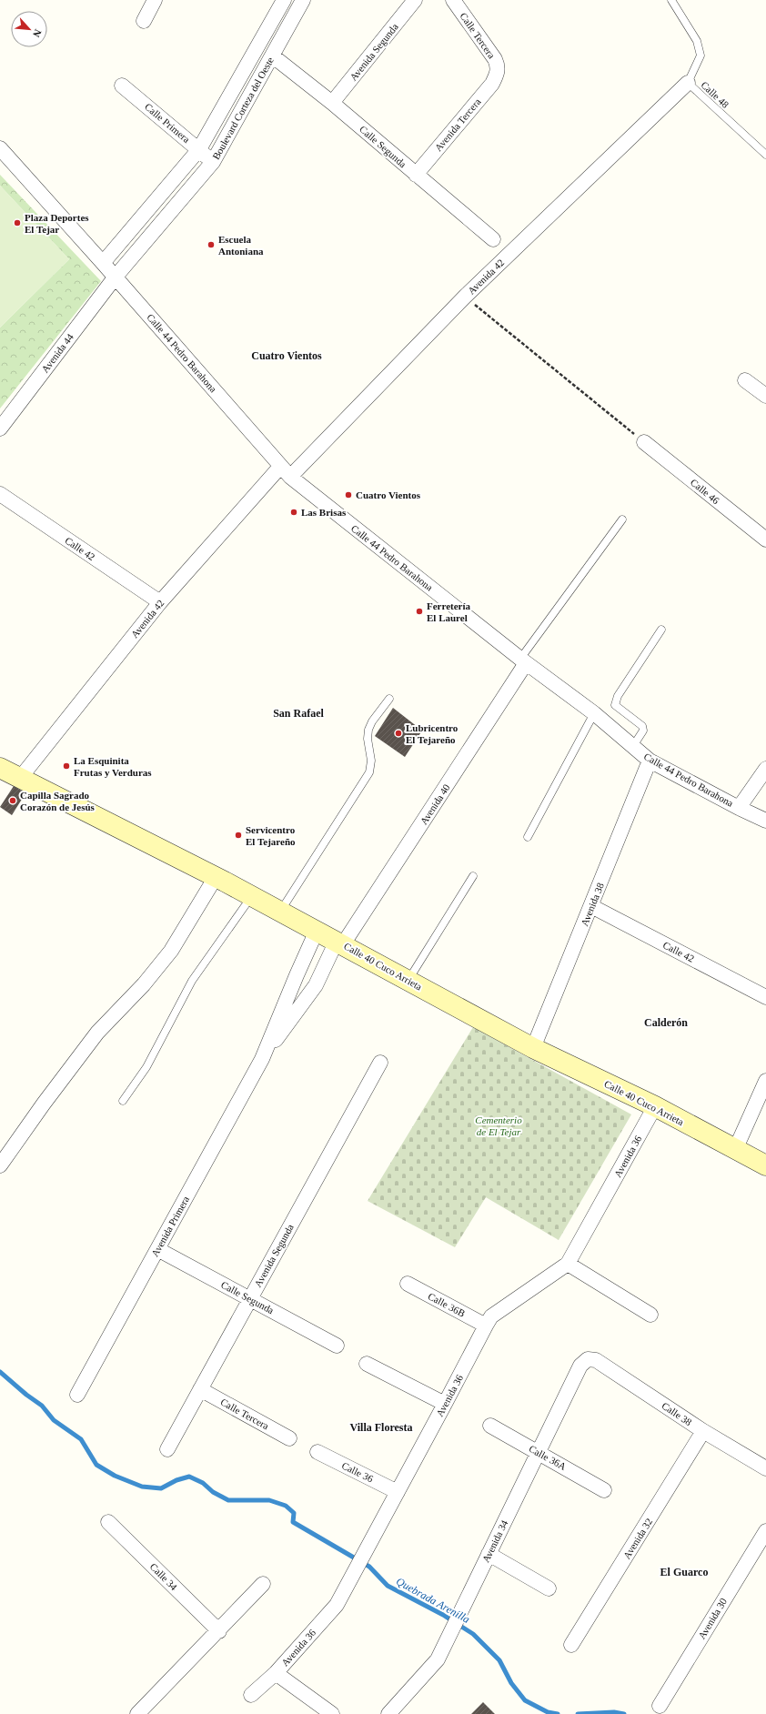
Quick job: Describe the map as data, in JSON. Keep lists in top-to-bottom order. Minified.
{"streets":{"main road":["Calle 40 Cuco Arrieta"],"street":["Calle Tercera","Avenida Segunda","Boulevard Corteza del Oeste","Calle Primera","Avenida Tercera","Calle Segunda","Avenida 42","Avenida 44","Calle 44 Pedro Barahona","Calle 46","Calle 42","Avenida 40","Avenida 38","Avenida 36","Avenida Primera","Calle 36B","Calle 38","Calle 36A","Calle 36","Avenida 32","Avenida 34","Calle 34","Avenida 30"],"lane":["Calle 48"]},"crossings":[["Calle Tercera","Avenida Segunda"],["Calle Tercera","Avenida Tercera"],["Avenida Segunda","Calle Segunda"],["Calle 48","Avenida 42"],["Boulevard Corteza del Oeste","Calle Primera"],["Boulevard Corteza del Oeste","Calle Segunda"],["Boulevard Corteza del Oeste","Avenida 44"],["Boulevard Corteza del Oeste","Calle 44 Pedro Barahona"],["Avenida Tercera","Calle Segunda"],["Calle Segunda","Avenida Primera"],["Avenida 42","Calle 44 Pedro Barahona"],["Avenida 42","Calle 42"],["Avenida 42","Calle 40 Cuco Arrieta"],["Avenida 44","Calle 44 Pedro Barahona"],["Calle 44 Pedro Barahona","Avenida 40"],["Calle 44 Pedro Barahona","Avenida 38"],["Calle 42","Avenida 38"],["Avenida 40","Calle 40 Cuco Arrieta"],["Avenida 40","Avenida Primera"],["Avenida 38","Calle 40 Cuco Arrieta"],["Calle 40 Cuco Arrieta","Avenida 36"],["Calle 40 Cuco Arrieta","Avenida Primera"],["Avenida 36","Calle 36B"],["Avenida 36","Calle 36"],["Calle 38","Avenida 32"],["Calle 38","Avenida 34"],["Calle 36A","Avenida 34"]],"districts":["Cuatro Vientos","San Rafael","Calderón","Villa Floresta","El Guarco"],"water":["Quebrada Arenilla"],"parks":["Cementerio de El Tejar"],"places":["Plaza Deportes El Tejar","Escuela Antoniana","Cuatro Vientos","Las Brisas","Ferretería El Laurel","Lubricentro El Tejareño","La Esquinita Frutas y Verduras","Capilla Sagrado Corazón de Jesús","Servicentro El Tejareño"],"north":"bottom right"}
